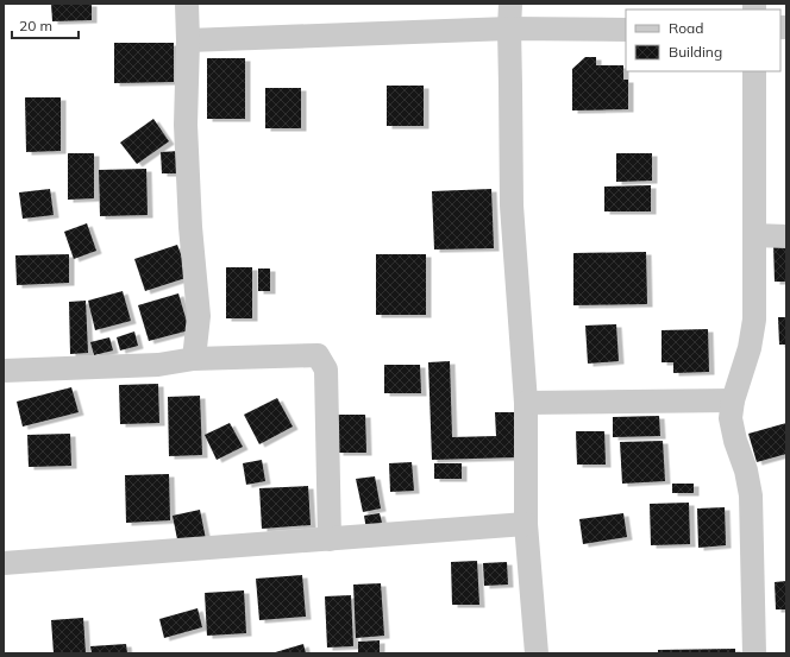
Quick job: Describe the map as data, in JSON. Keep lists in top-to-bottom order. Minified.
{"legend":["Road","Building"],"scale_bar":"20 m"}
